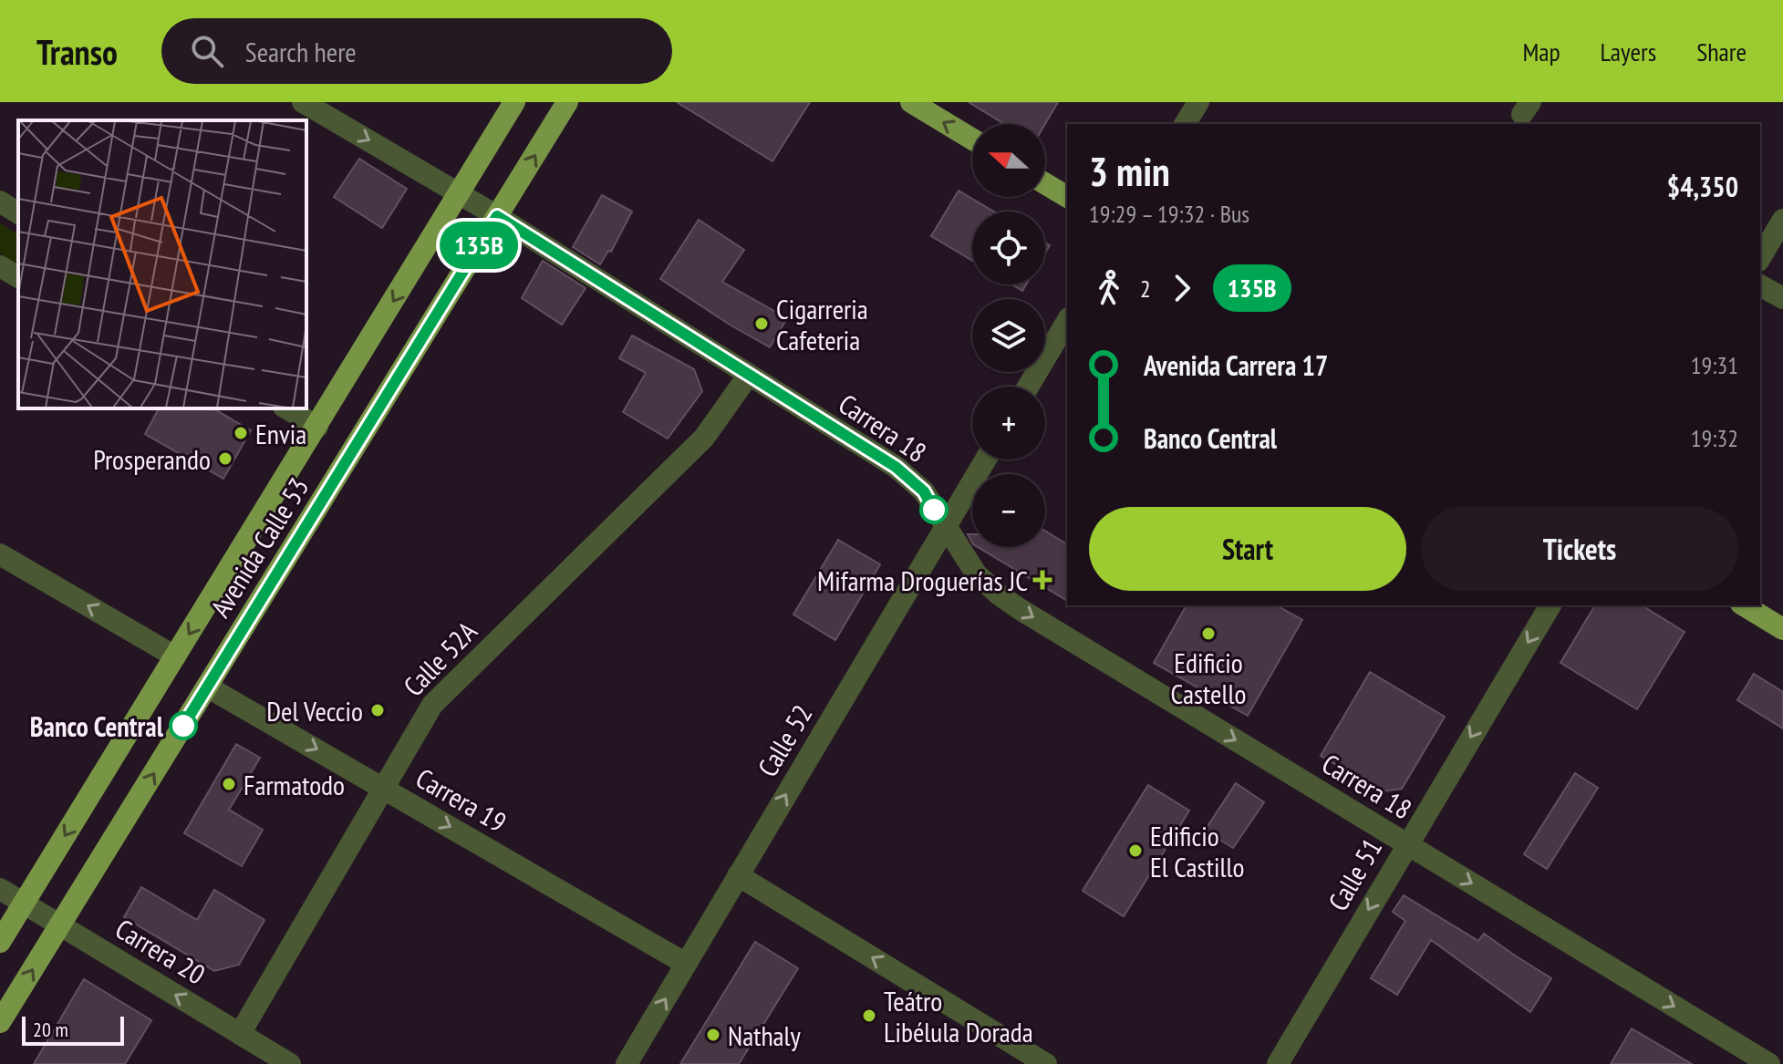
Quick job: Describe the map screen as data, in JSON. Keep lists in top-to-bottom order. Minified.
{"streets":{"main road":["Avenida Calle 53"],"street":["Carrera 18","Calle 52A","Calle 52","Carrera 19","Calle 51","Carrera 20"]},"crossings":[["Carrera 18","Avenida Calle 53"],["Carrera 18","Calle 52A"],["Carrera 18","Calle 52"],["Carrera 18","Calle 51"],["Avenida Calle 53","Carrera 19"],["Avenida Calle 53","Carrera 20"],["Calle 52A","Carrera 19"],["Calle 52A","Carrera 20"],["Calle 52","Carrera 19"]],"one_way":["Carrera 18","Calle 52","Carrera 19","Calle 51","Carrera 20"],"places":{"other":["Cigarreria Cafeteria","Envia","Prosperando","Edificio Castello","Del Veccio","Banco Central","Farmatodo","Edificio El Castillo","Teátro Libélula Dorada","Nathaly"],"health":["Mifarma Droguerías JC"]},"lines":["bus line 135B"],"scale_bar":"20 m","north":"left","page":{"header":"Transo","search":"Search here","nav":["Map","Layers","Share"],"on_map":"135B","map_buttons":["+","−"],"heading":["3 min","19:29 – 19:32 · Bus","$4,350"],"legs":["2","135B"],"list":[{"name":"Avenida Carrera 17","value":"19:31"},{"name":"Banco Central","value":"19:32"}],"buttons":["Start","Tickets"],"scale":"20 m"}}
